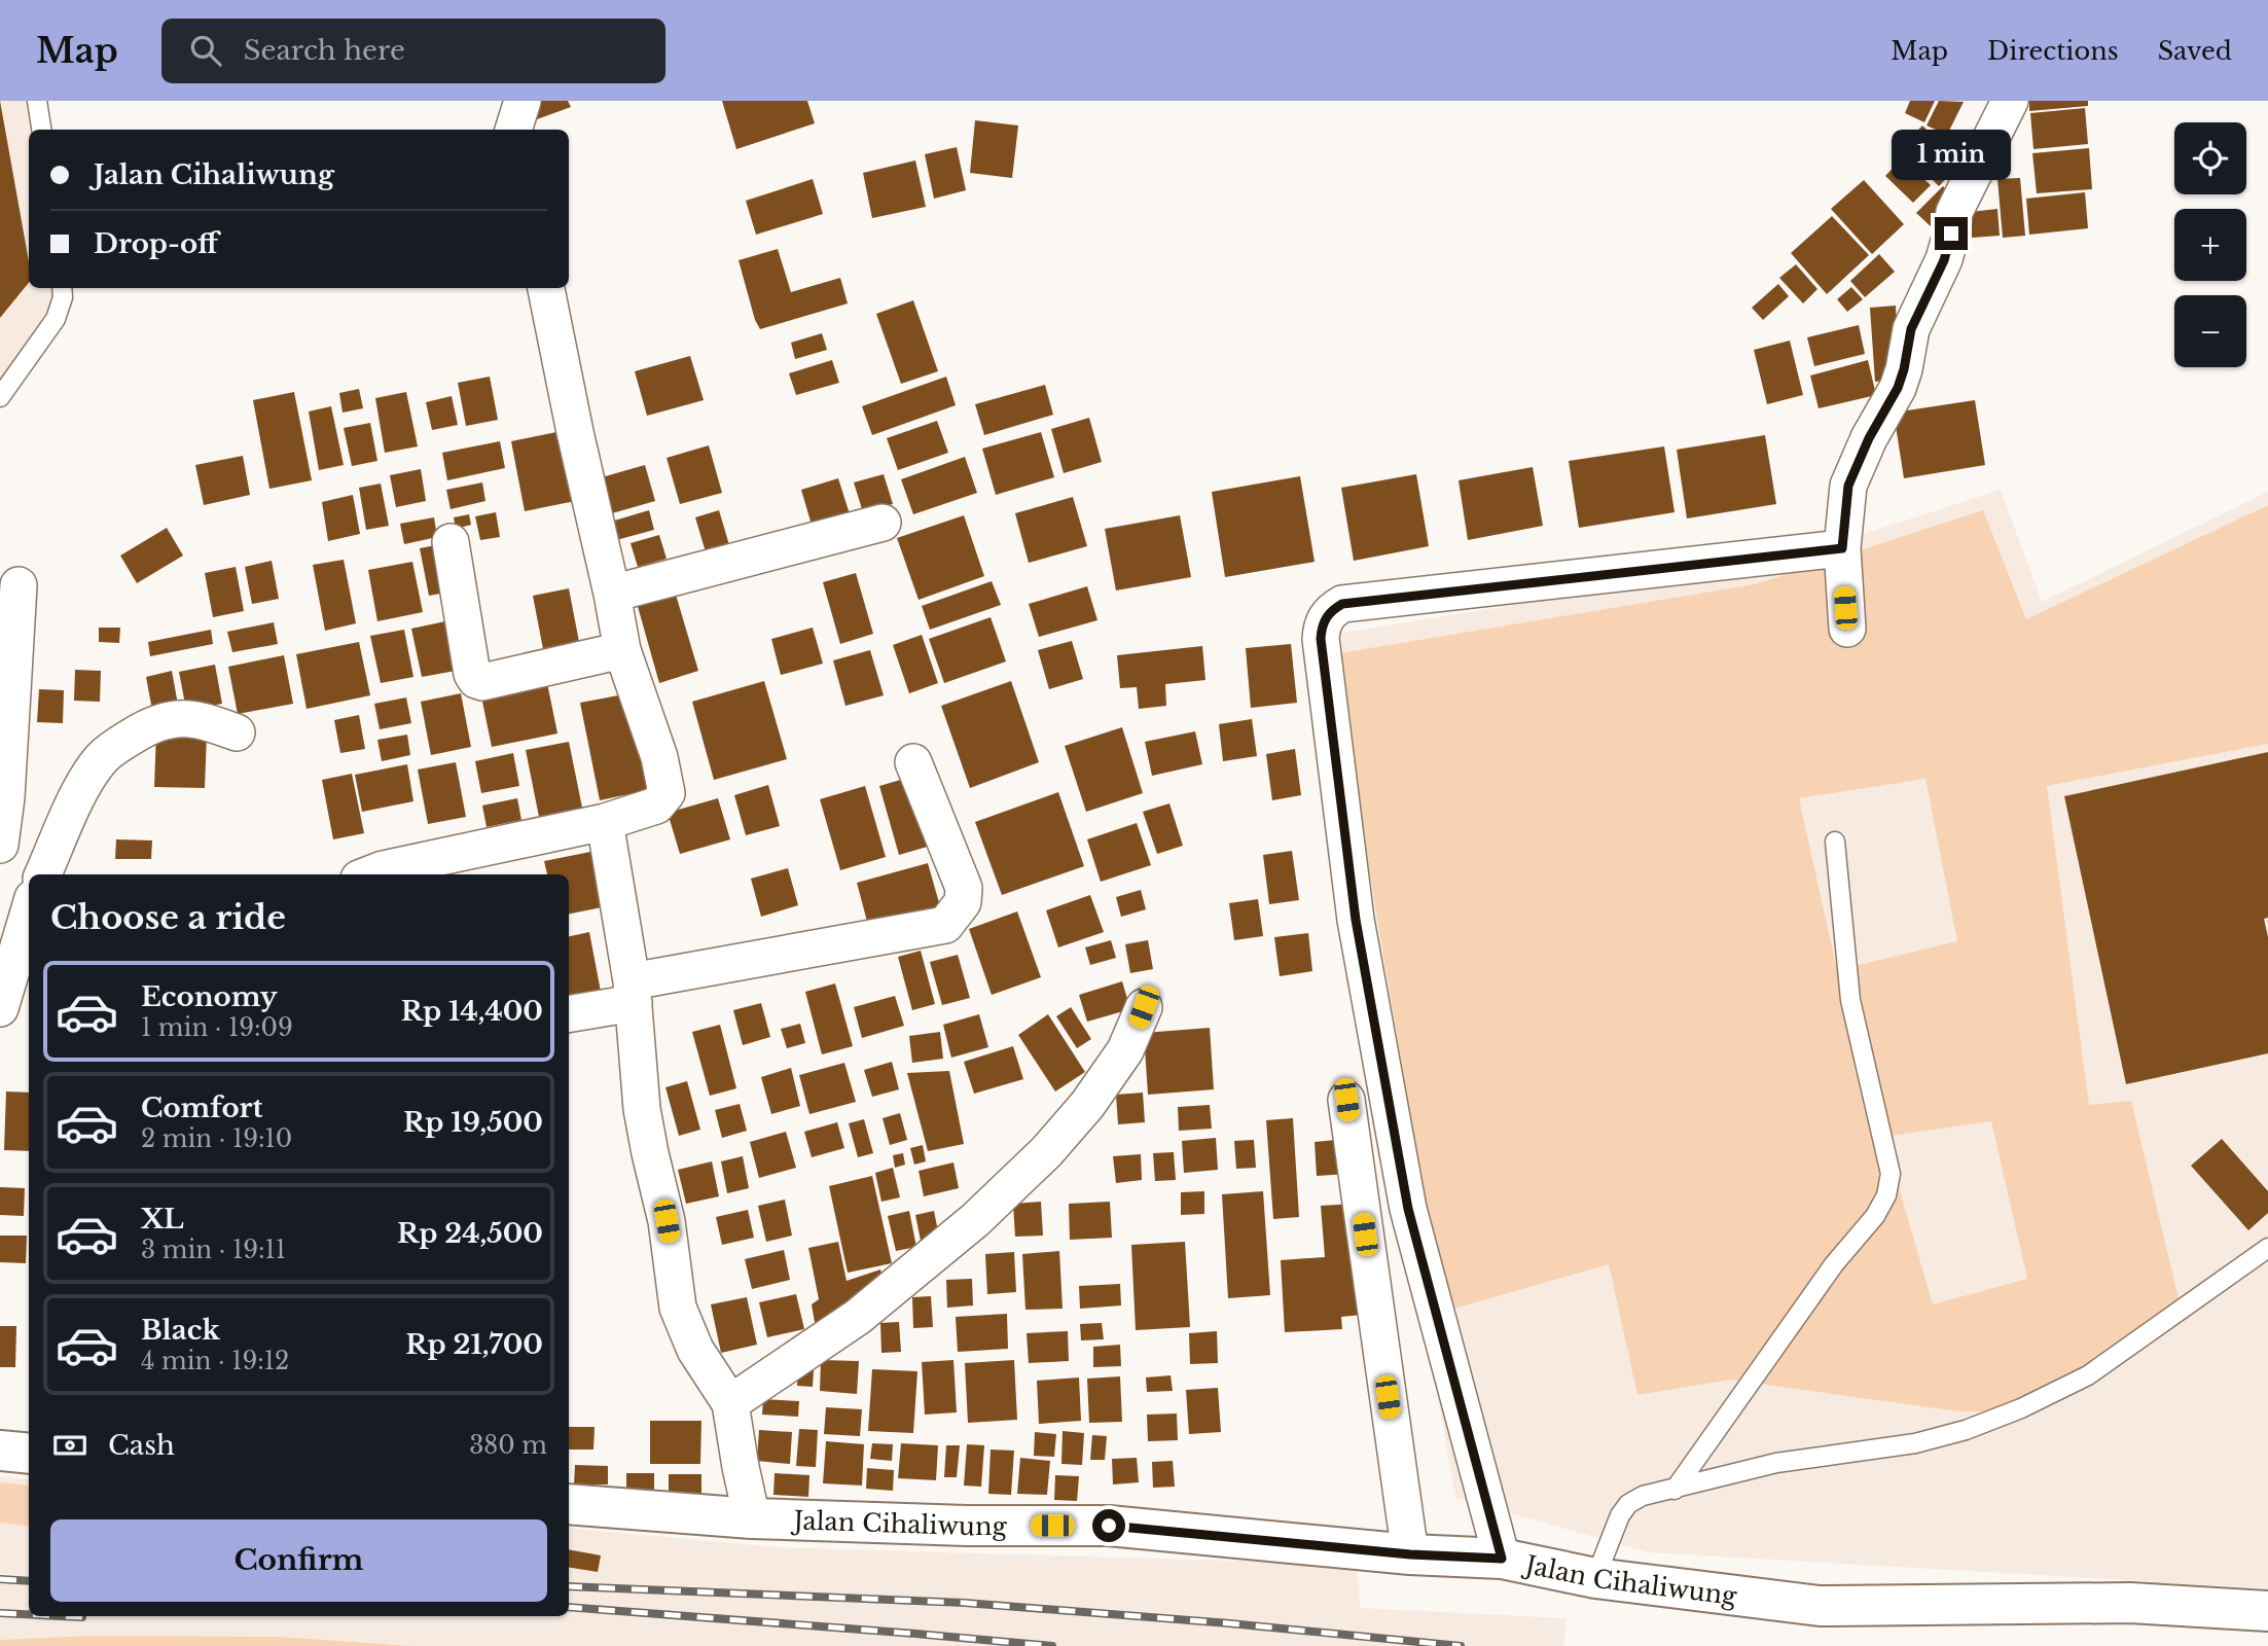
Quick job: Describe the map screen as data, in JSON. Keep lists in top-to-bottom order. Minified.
{"streets":{"highway":["Jalan Cihaliwung"]},"page":{"header":"Map","search":"Search here","nav":["Map","Directions","Saved"],"map_buttons":["+","−"],"bubble":"1 min","banner":["Jalan Cihaliwung","Drop-off"],"heading":"Choose a ride","list":[{"name":"Economy","note":"1 min · 19:09","value":"Rp 14,400"},{"name":"Comfort","note":"2 min · 19:10","value":"Rp 19,500"},{"name":"XL","note":"3 min · 19:11","value":"Rp 24,500"},{"name":"Black","note":"4 min · 19:12","value":"Rp 21,700"}],"pay":["Cash","380 m"],"buttons":"Confirm"}}
